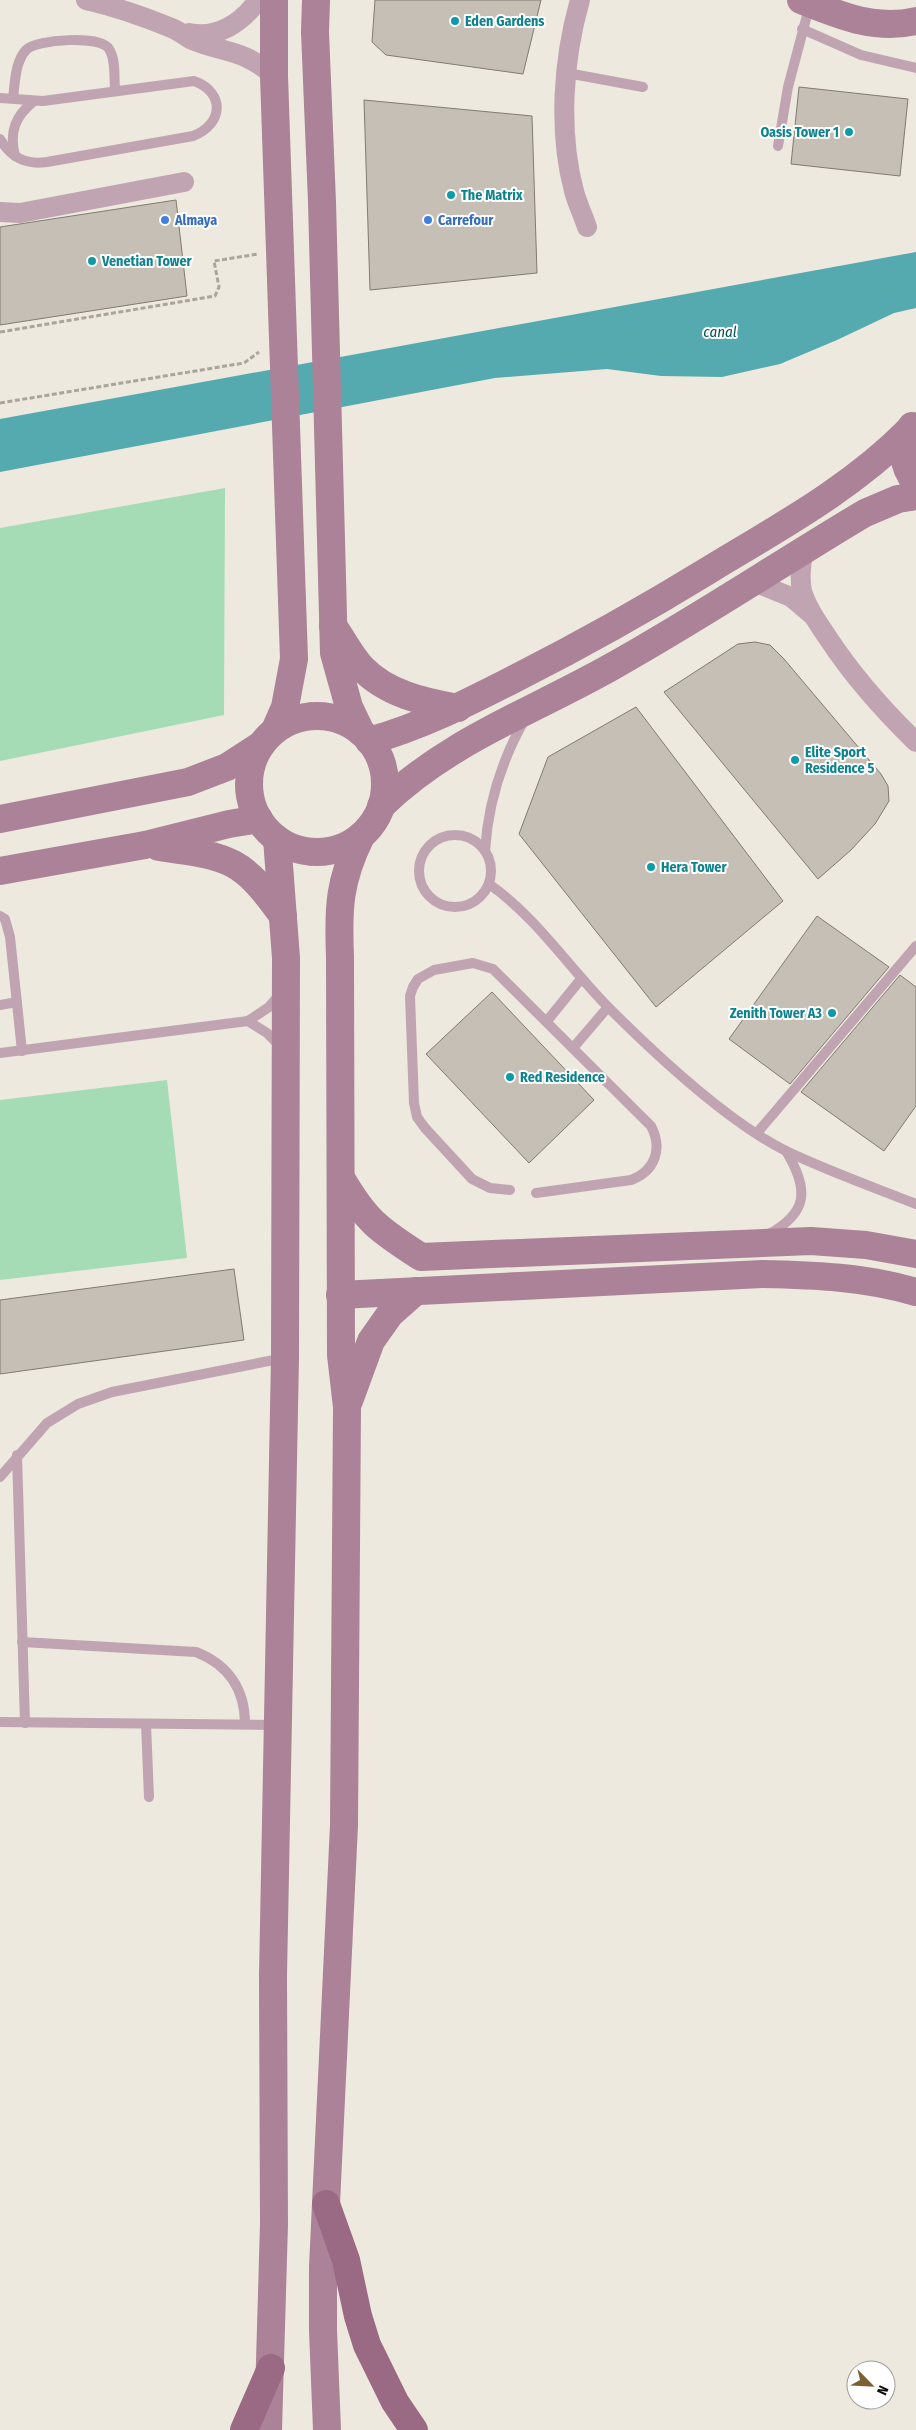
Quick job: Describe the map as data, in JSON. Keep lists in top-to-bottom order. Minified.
{"water":["canal"],"places":["Eden Gardens","Oasis Tower 1","The Matrix","Almaya","Carrefour","Venetian Tower","Elite Sport Residence 5","Hera Tower","Zenith Tower A3","Red Residence"],"north":"bottom right"}
